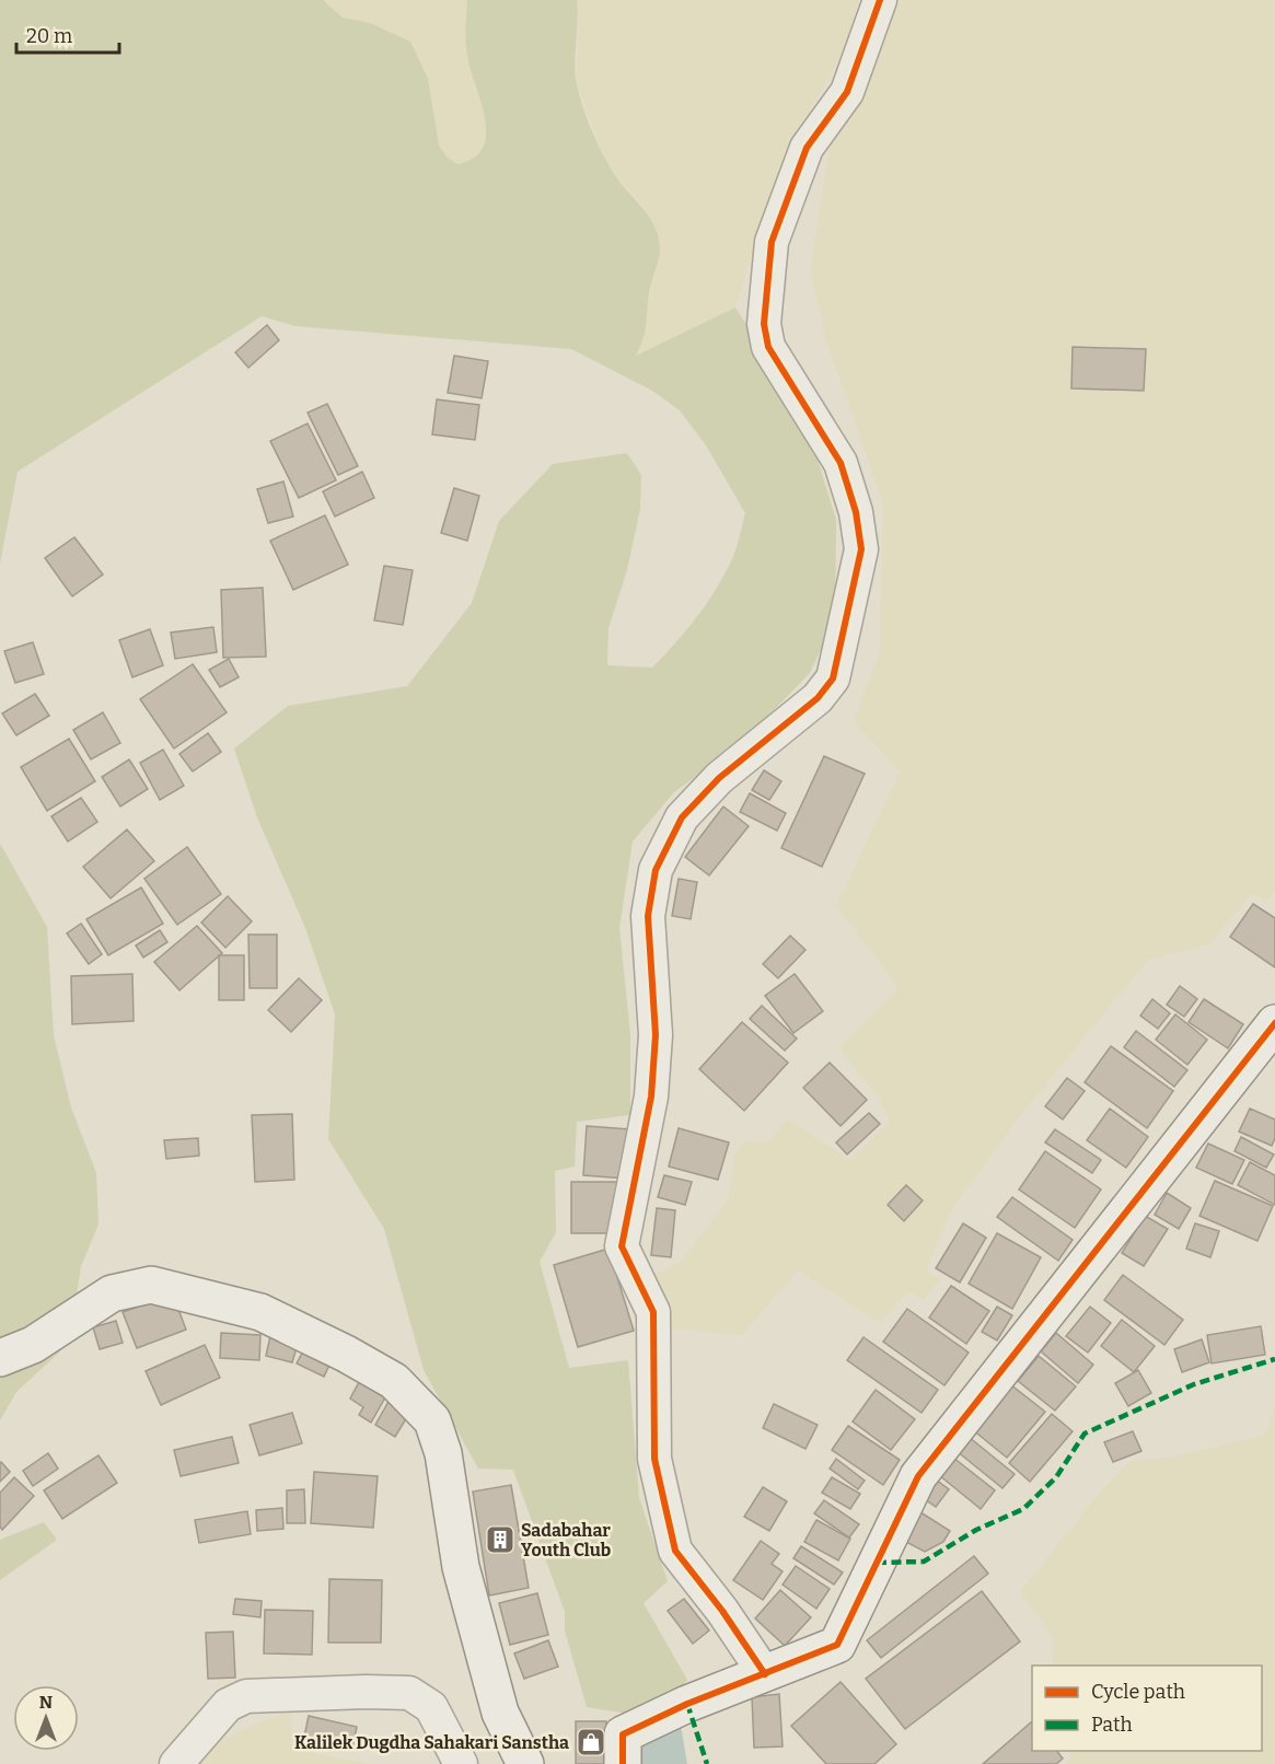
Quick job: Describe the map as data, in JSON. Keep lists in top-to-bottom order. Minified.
{"places":{"building":["Sadabahar Youth Club"],"shop":["Kalilek Dugdha Sahakari Sanstha"]},"legend":["Cycle path","Path"],"scale_bar":"20 m","north":"top"}
